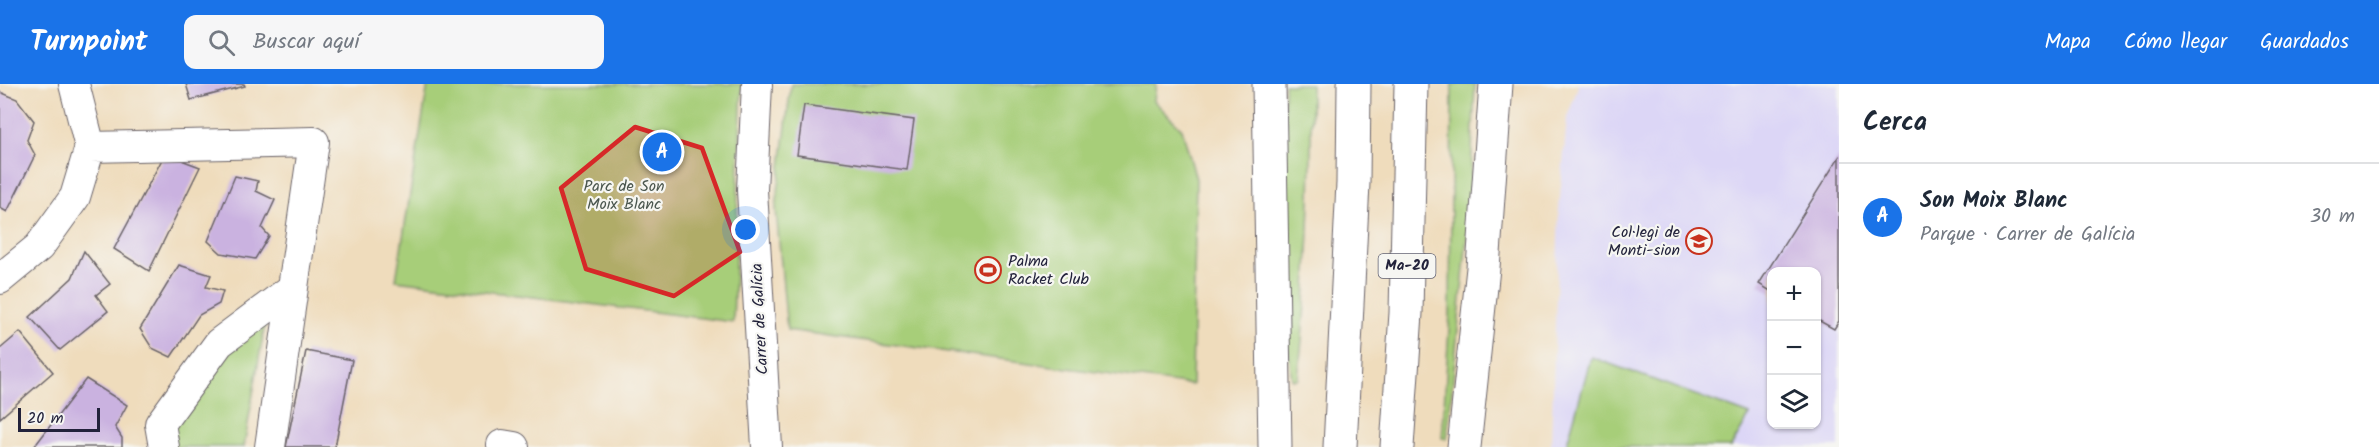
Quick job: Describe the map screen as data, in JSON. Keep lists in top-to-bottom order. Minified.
{"streets":{"highway":["Ma-20"],"street":["Carrer de Galícia"]},"parks":["Parc de Son Moix Blanc"],"places":{"school or university":["Col·legi de Monti-sion"],"sports":["Palma Racket Club"]},"scale_bar":"20 m","page":{"header":"Turnpoint","search":"Buscar aquí","nav":["Mapa","Cómo llegar","Guardados"],"heading":"Cerca","pins":"A","list":[{"mark":"A","name":"Son Moix Blanc","note":"Parque · Carrer de Galícia","value":"30 m"}],"map_buttons":["+","−"],"scale":"20 m"}}
